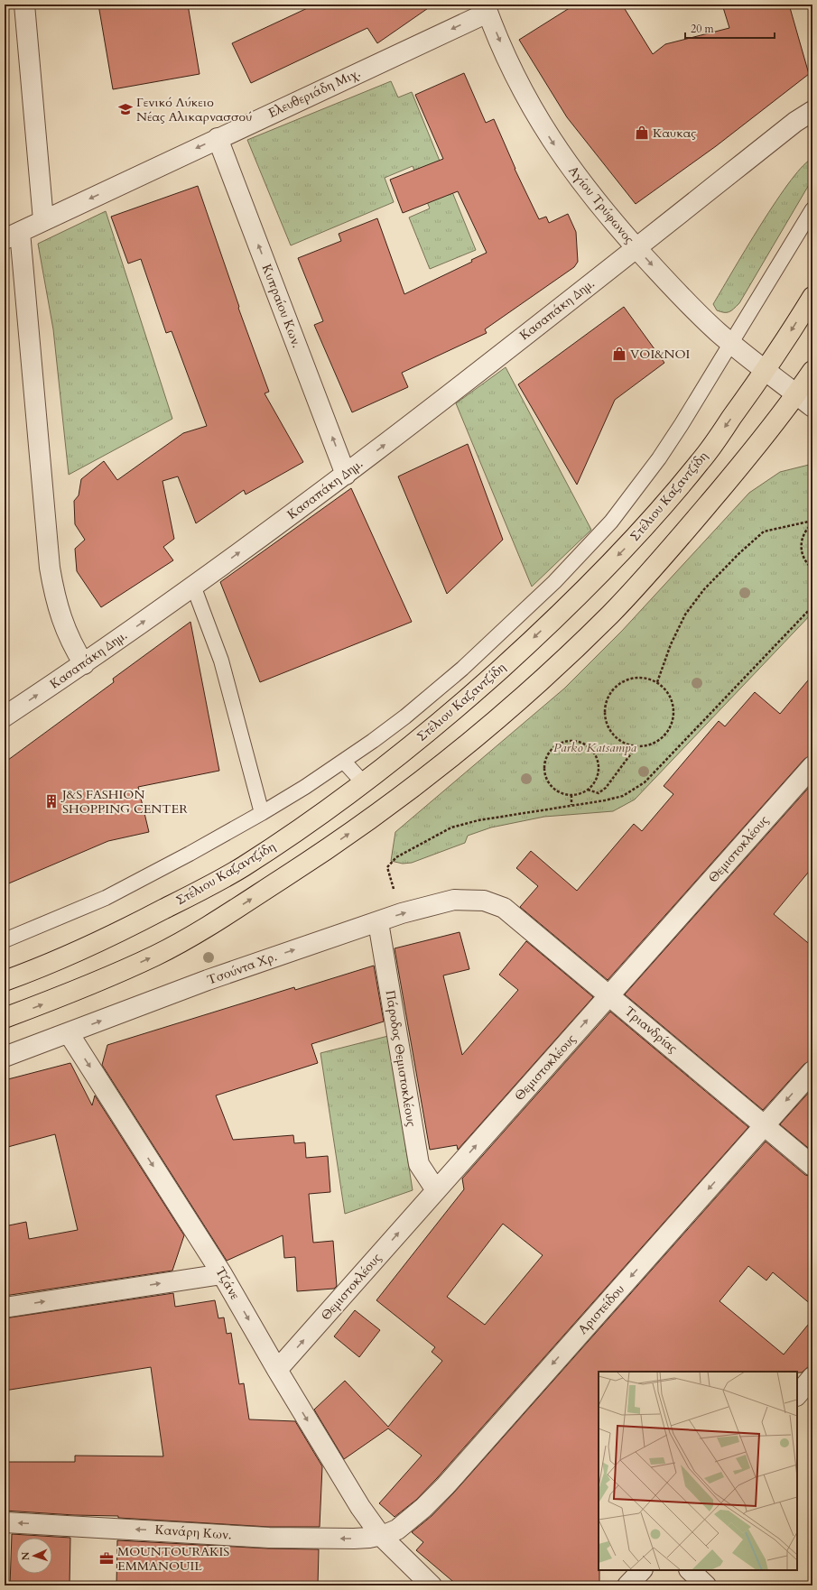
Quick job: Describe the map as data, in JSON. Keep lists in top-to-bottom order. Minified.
{"streets":{"main road":["Στέλιου Καζαντζίδη"],"street":["Ελευθεριάδη Μιχ.","Αγίου Τρύφωνος","Κυπραίου Κων.","Κασαπάκη Δημ.","Θεμιστοκλέους","Τσούντα Χρ.","Τριανδρίας","Πάροδος Θεμιστοκλέους","Τζάνε","Αριστείδου","Κανάρη Κων."]},"crossings":[["Ελευθεριάδη Μιχ.","Αγίου Τρύφωνος"],["Ελευθεριάδη Μιχ.","Κυπραίου Κων."],["Αγίου Τρύφωνος","Κασαπάκη Δημ."],["Αγίου Τρύφωνος","Στέλιου Καζαντζίδη"],["Κυπραίου Κων.","Κασαπάκη Δημ."],["Θεμιστοκλέους","Τριανδρίας"],["Θεμιστοκλέους","Πάροδος Θεμιστοκλέους"],["Θεμιστοκλέους","Τζάνε"],["Τσούντα Χρ.","Τριανδρίας"],["Τσούντα Χρ.","Πάροδος Θεμιστοκλέους"],["Τσούντα Χρ.","Τζάνε"],["Τριανδρίας","Αριστείδου"],["Τζάνε","Αριστείδου"],["Τζάνε","Κανάρη Κων."],["Αριστείδου","Κανάρη Κων."]],"one_way":["Ελευθεριάδη Μιχ.","Αγίου Τρύφωνος","Κυπραίου Κων.","Κασαπάκη Δημ.","Θεμιστοκλέους","Τσούντα Χρ.","Τζάνε","Αριστείδου","Κανάρη Κων."],"parks":["Parko Katsampa"],"places":{"school or university":["Γενικό Λύκειο Νέας Αλικαρνασσού"],"shop":["Καυκας","VOI&NOI"],"building":["J&S FASHION SHOPPING CENTER"],"office":["MOUNTOURAKIS EMMANOUIL"]},"scale_bar":"20 m","north":"left"}
